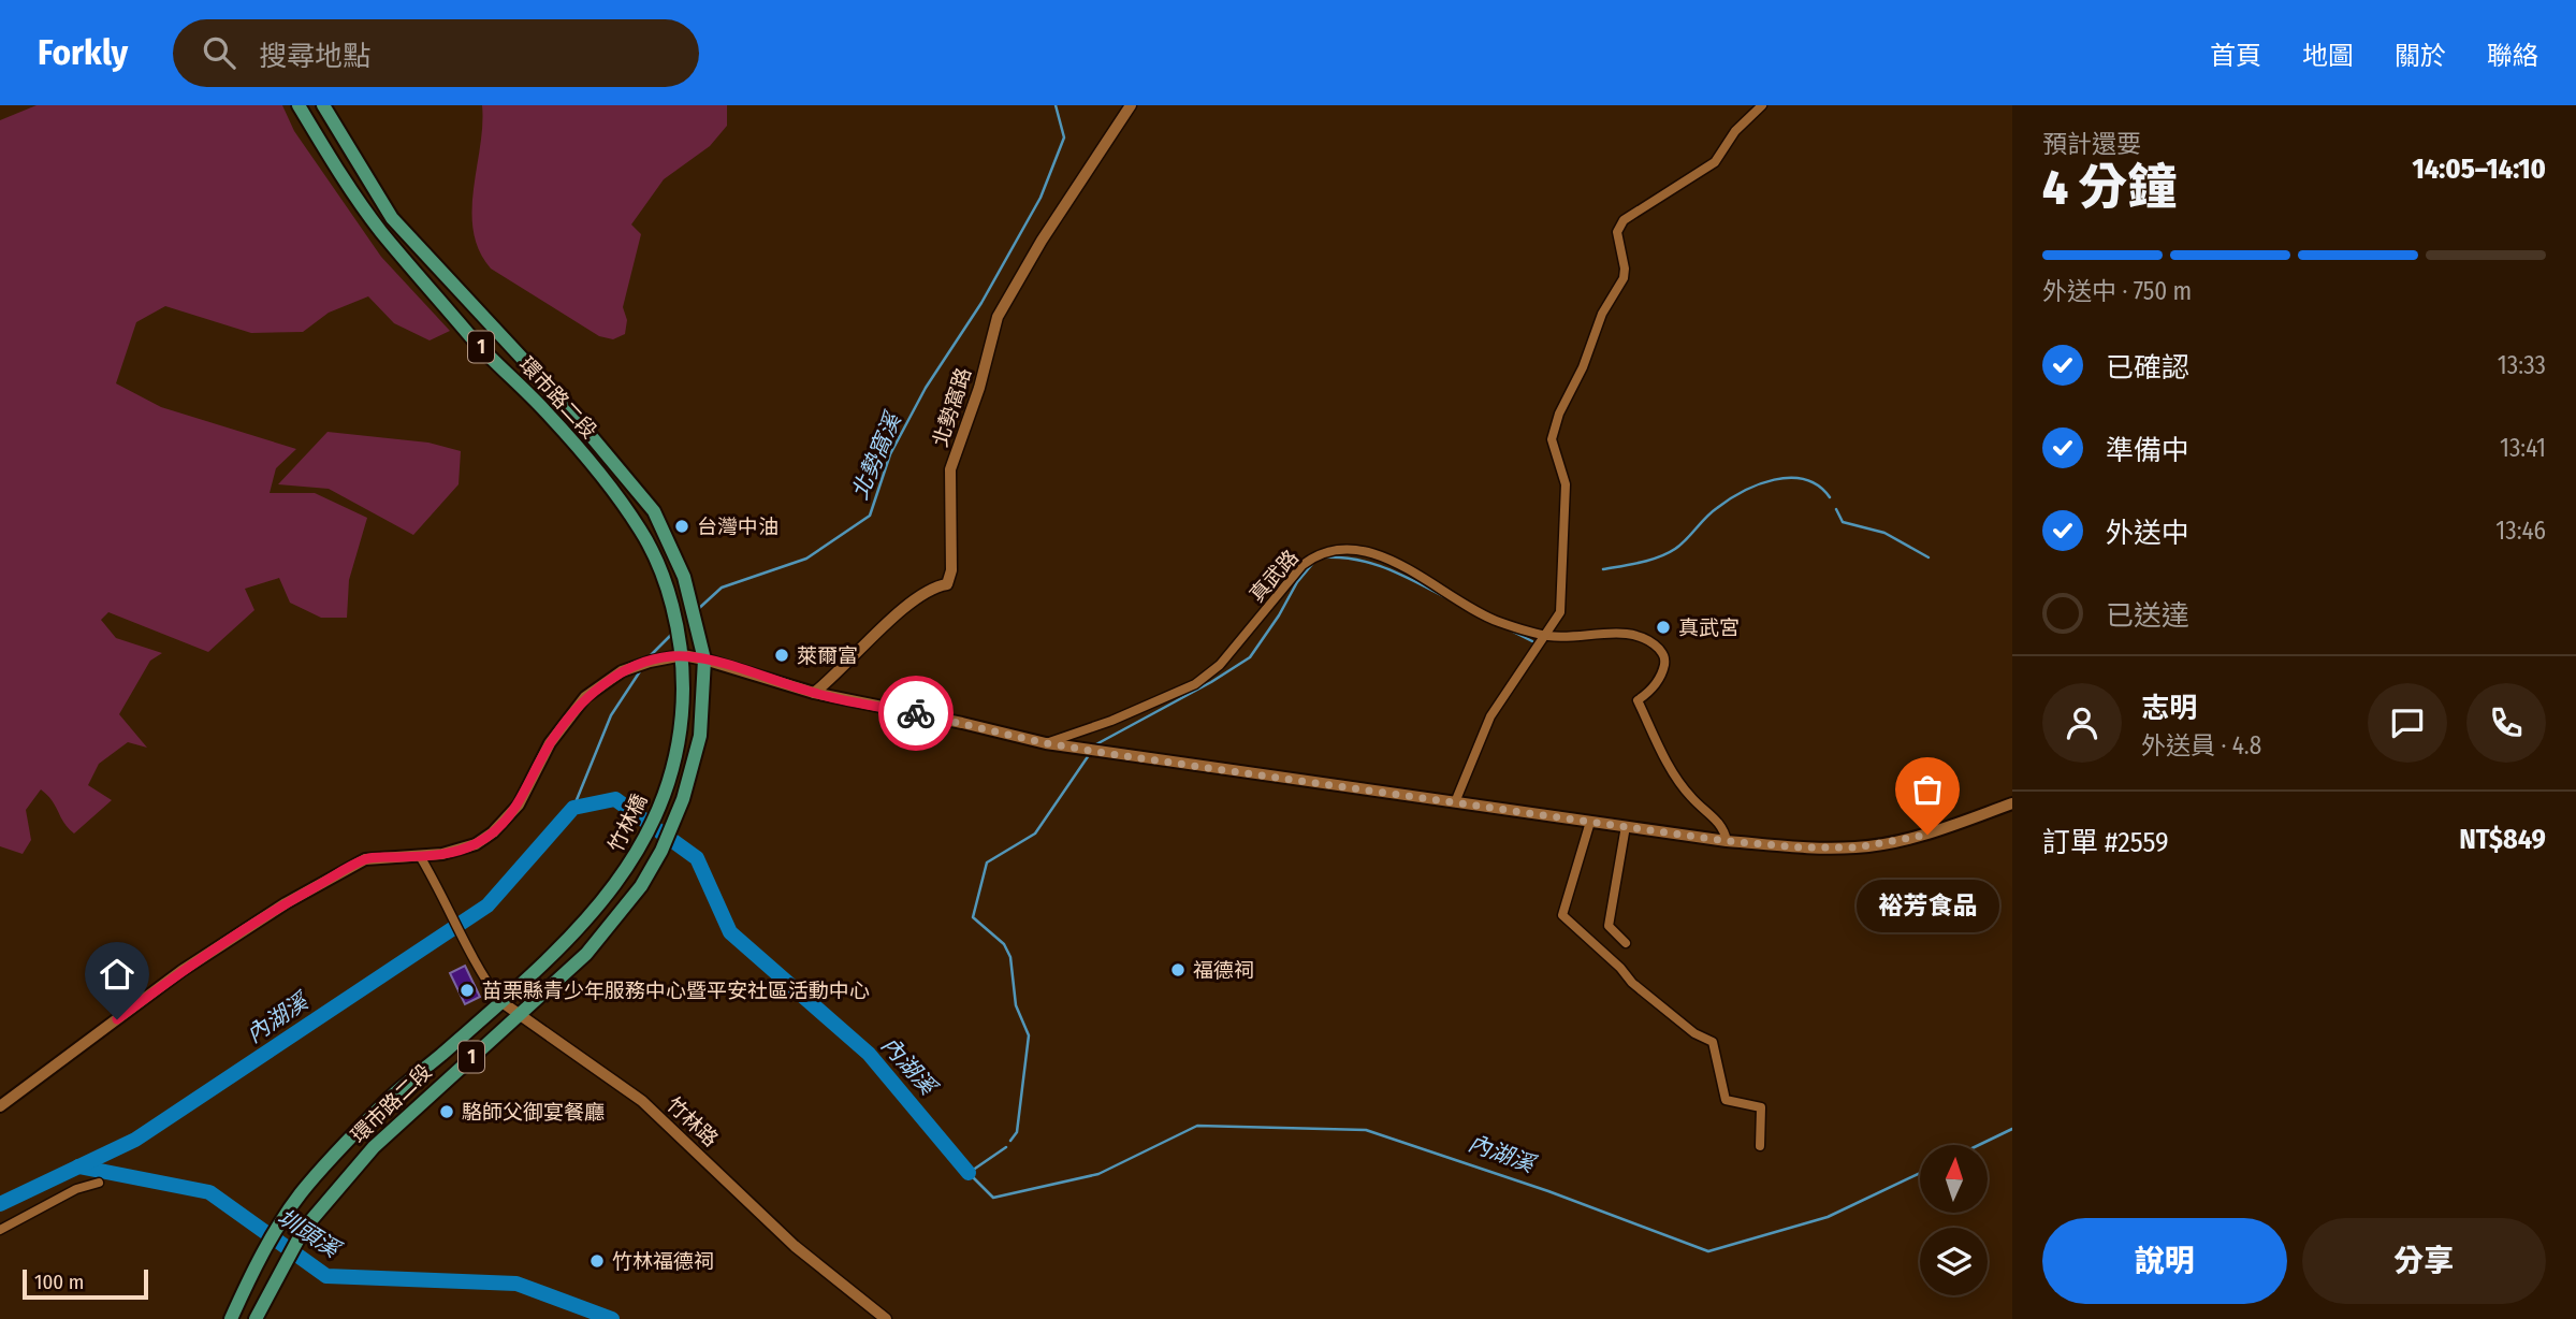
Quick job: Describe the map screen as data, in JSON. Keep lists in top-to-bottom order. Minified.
{"streets":{"main road":["1","環市路二段","竹林橋"],"street":["北勢窩路","真武路","竹林路"]},"crossings":[["環市路二段","竹林橋"],["環市路二段","竹林路"]],"water":["北勢窩溪","內湖溪","圳頭溪"],"places":["台灣中油","真武宮","萊爾富","裕芳食品","福德祠","苗栗縣青少年服務中心暨平安社區活動中心","駱師父御宴餐廳","竹林福德祠"],"scale_bar":"100 m","north":"top","page":{"header":"Forkly","search":"搜尋地點","nav":["首頁","地圖","關於","聯絡"],"heading":["4 分鐘","預計還要","14:05–14:10"],"panel":["志明","外送員 · 4.8","訂單 #2559","NT$849"],"bar":"外送中 · 750 m","list":[["已確認","13:33"],["準備中","13:41"],["外送中","13:46"],"已送達"],"bubble":"裕芳食品","buttons":["說明","分享"],"scale":"100 m"}}
